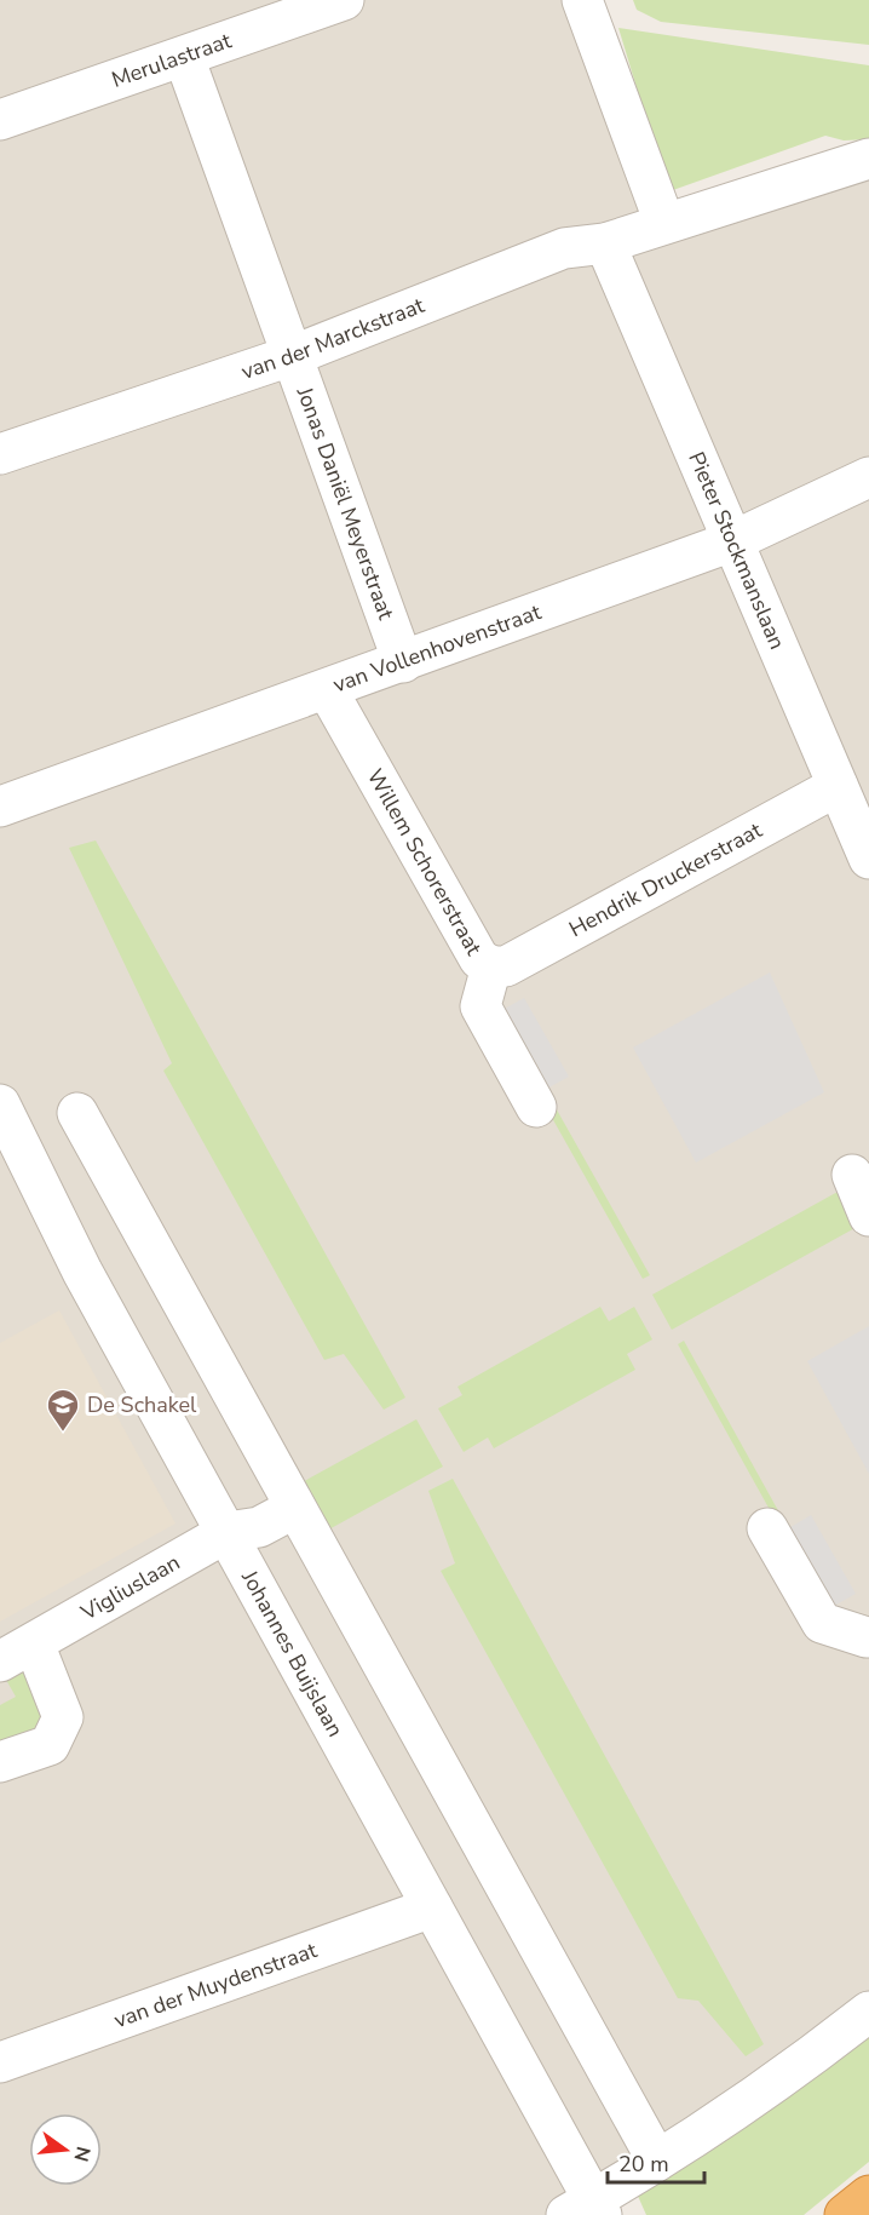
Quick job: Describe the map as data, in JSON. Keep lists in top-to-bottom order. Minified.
{"streets":{"street":["Merulastraat","van der Marckstraat","Jonas Daniël Meyerstraat","Pieter Stockmanslaan","van Vollenhovenstraat","Willem Schorerstraat","Hendrik Druckerstraat","Vigliuslaan","Johannes Buijslaan","van der Muydenstraat"]},"crossings":[["Merulastraat","Jonas Daniël Meyerstraat"],["van der Marckstraat","Jonas Daniël Meyerstraat"],["van der Marckstraat","Pieter Stockmanslaan"],["Jonas Daniël Meyerstraat","van Vollenhovenstraat"],["Pieter Stockmanslaan","van Vollenhovenstraat"],["Pieter Stockmanslaan","Hendrik Druckerstraat"],["van Vollenhovenstraat","Willem Schorerstraat"],["Willem Schorerstraat","Hendrik Druckerstraat"],["Vigliuslaan","Johannes Buijslaan"],["Johannes Buijslaan","van der Muydenstraat"]],"places":{"school or university":["De Schakel"]},"scale_bar":"20 m","north":"right"}
